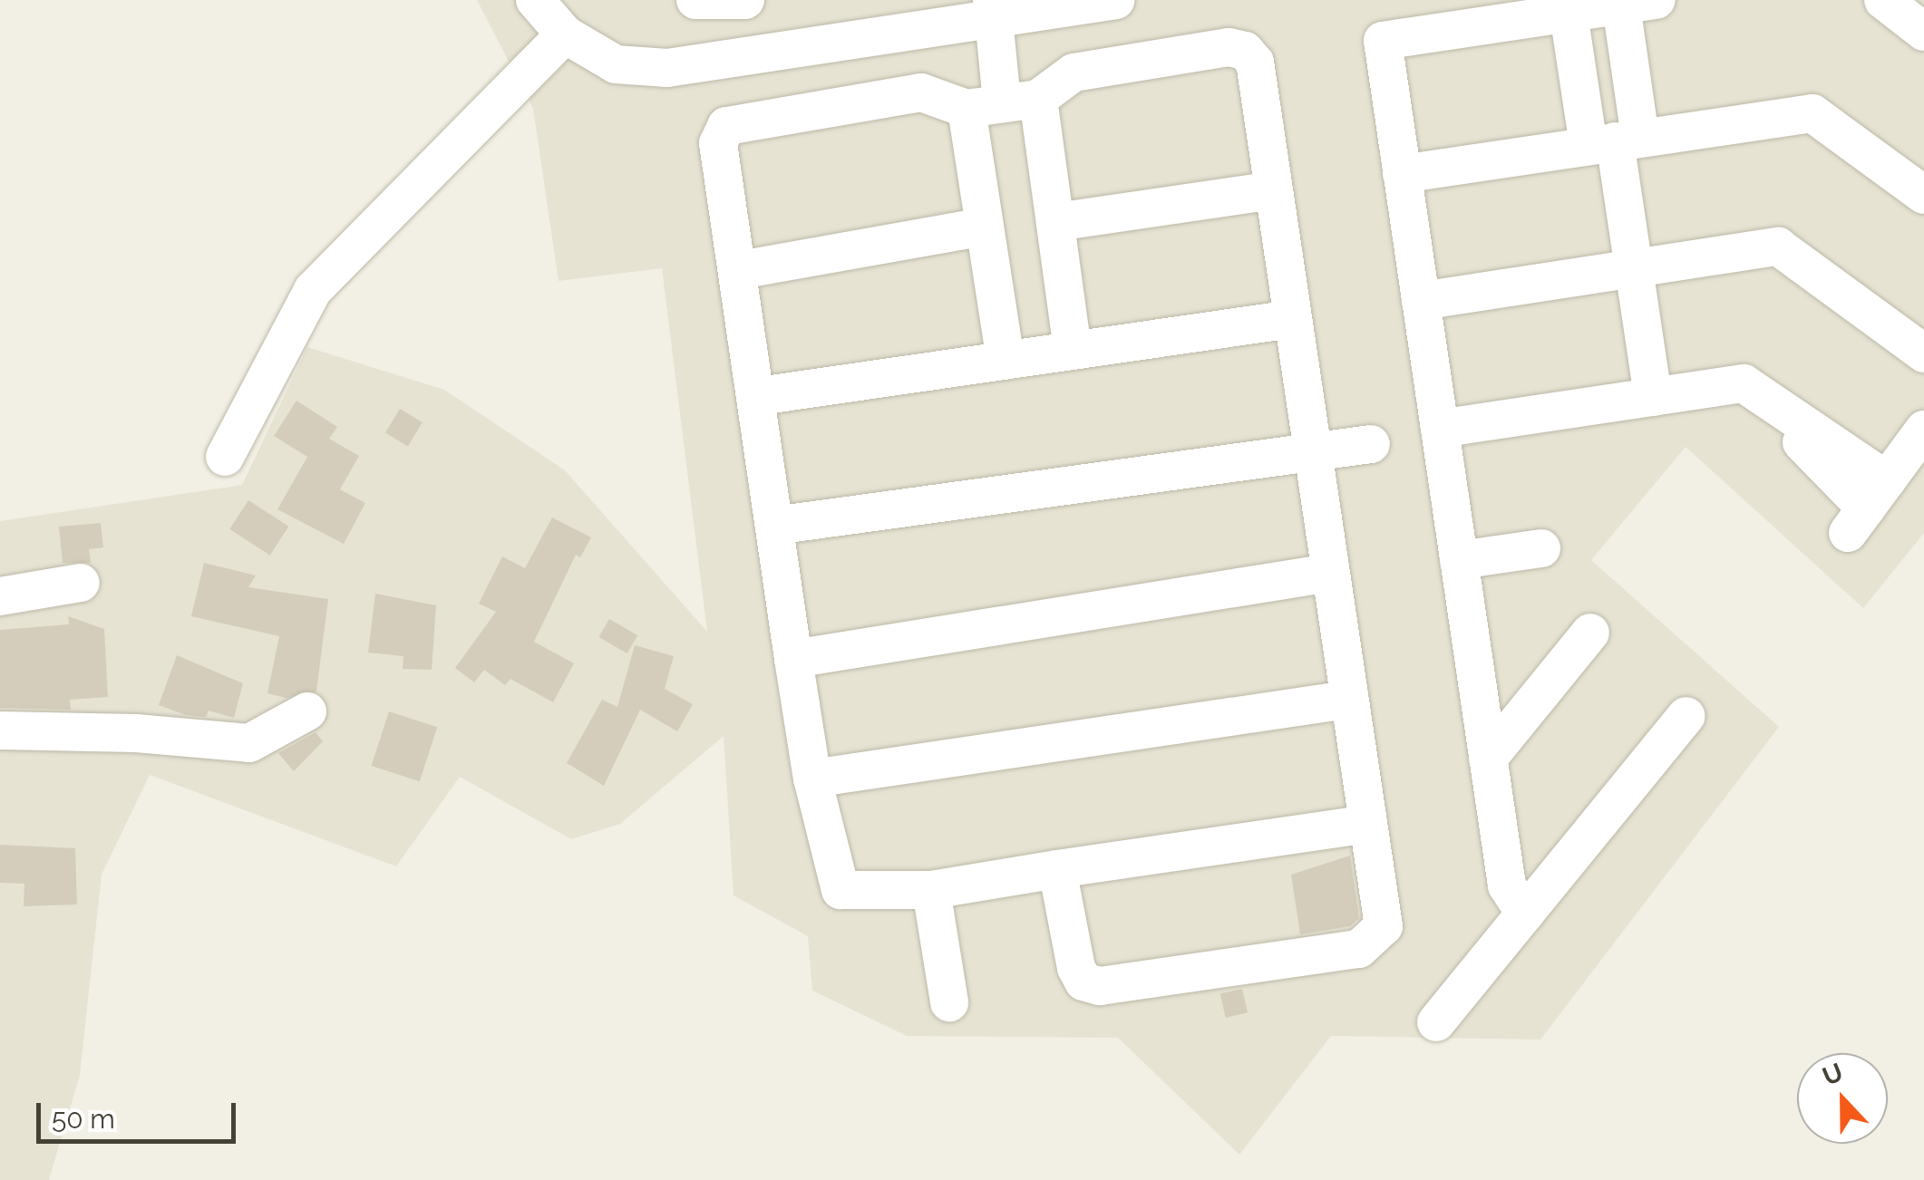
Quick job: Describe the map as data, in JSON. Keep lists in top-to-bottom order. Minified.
{"scale_bar":"50 m","north":"top"}
